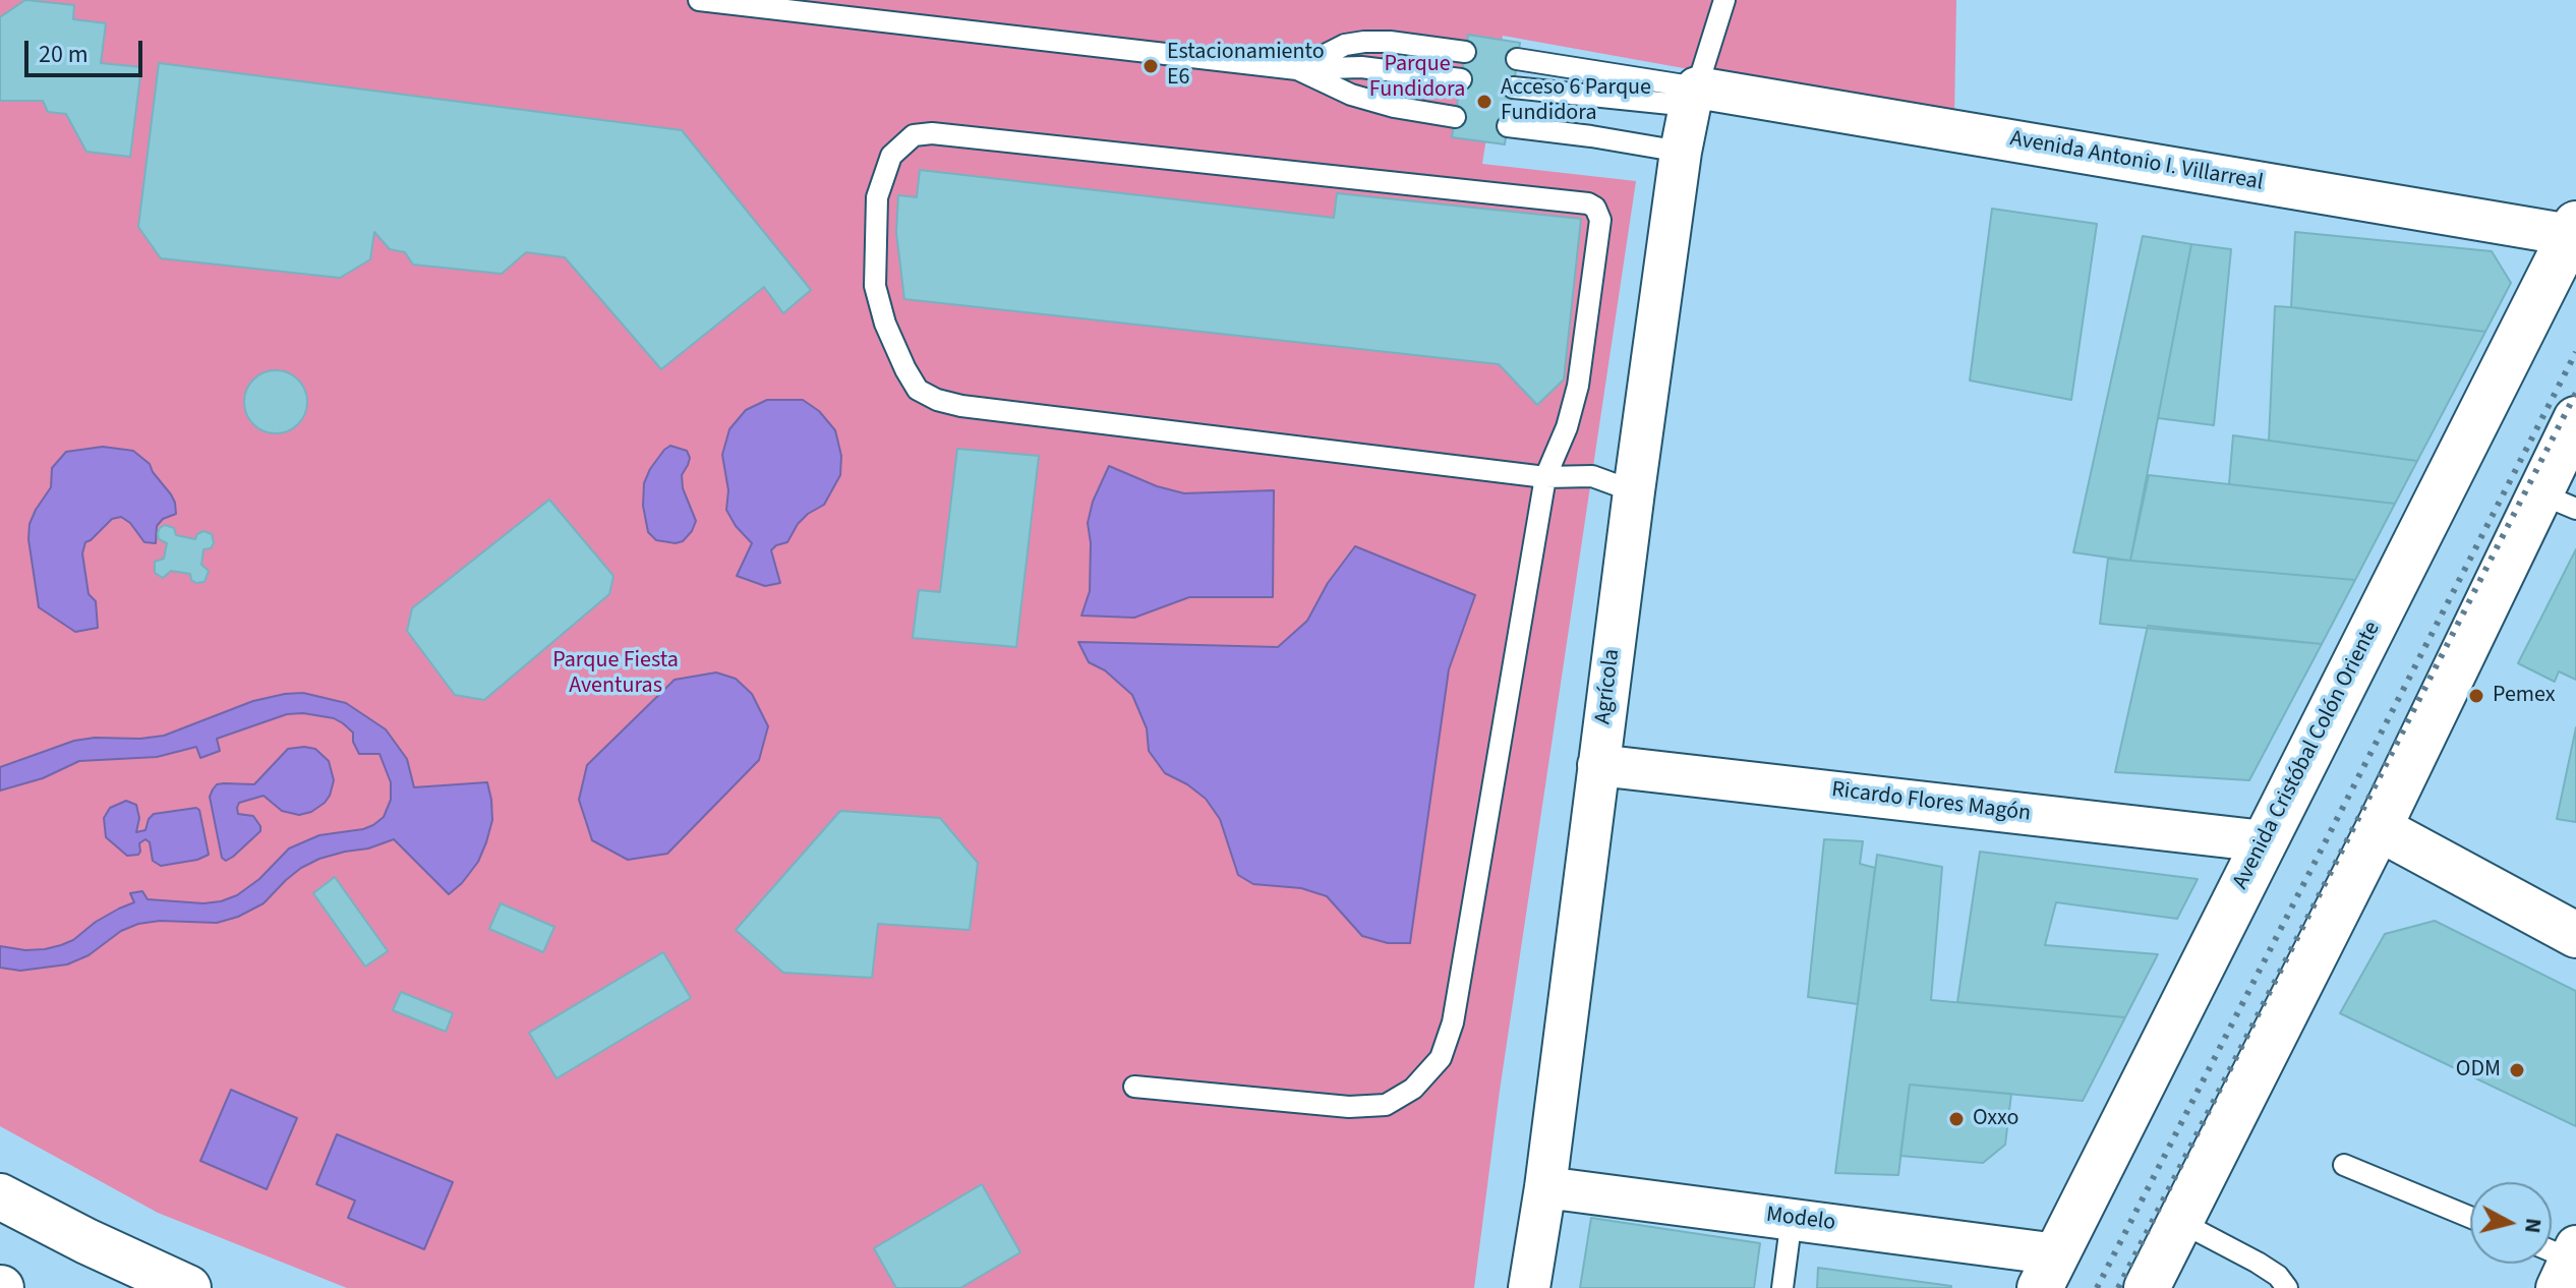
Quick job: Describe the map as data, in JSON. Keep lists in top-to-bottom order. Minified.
{"streets":{"main road":["Avenida Cristóbal Colón Oriente"],"street":["Avenida Antonio I. Villarreal","Agrícola","Ricardo Flores Magón","Modelo"]},"crossings":[["Avenida Antonio I. Villarreal","Agrícola"],["Avenida Antonio I. Villarreal","Avenida Cristóbal Colón Oriente"],["Agrícola","Ricardo Flores Magón"],["Agrícola","Modelo"],["Avenida Cristóbal Colón Oriente","Ricardo Flores Magón"],["Avenida Cristóbal Colón Oriente","Modelo"]],"parks":["Parque Fundidora","Parque Fiesta Aventuras"],"places":["Estacionamiento E6","Acceso 6 Parque Fundidora","Pemex","ODM","Oxxo"],"scale_bar":"20 m","north":"right"}
